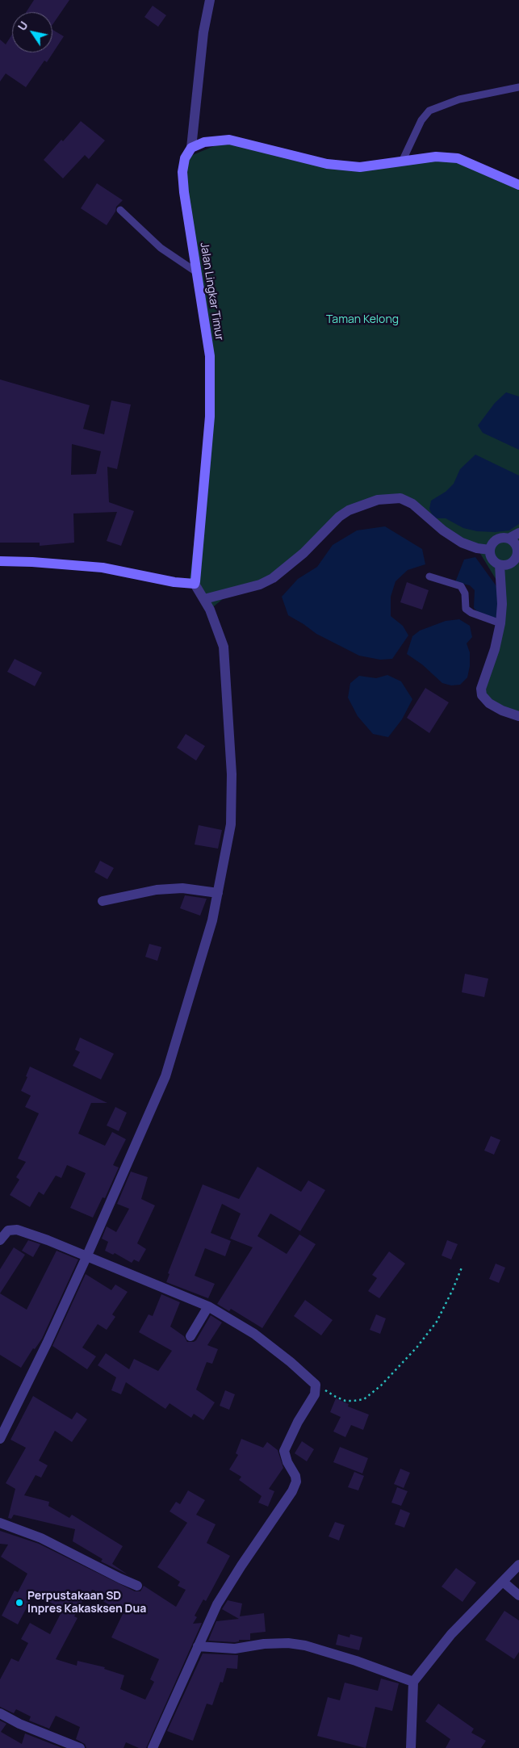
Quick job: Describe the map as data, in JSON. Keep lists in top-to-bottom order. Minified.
{"streets":{"main road":["Jalan Lingkar Timur"]},"parks":["Taman Kelong"],"places":["Perpustakaan SD Inpres Kakasksen Dua"],"north":"top left"}
